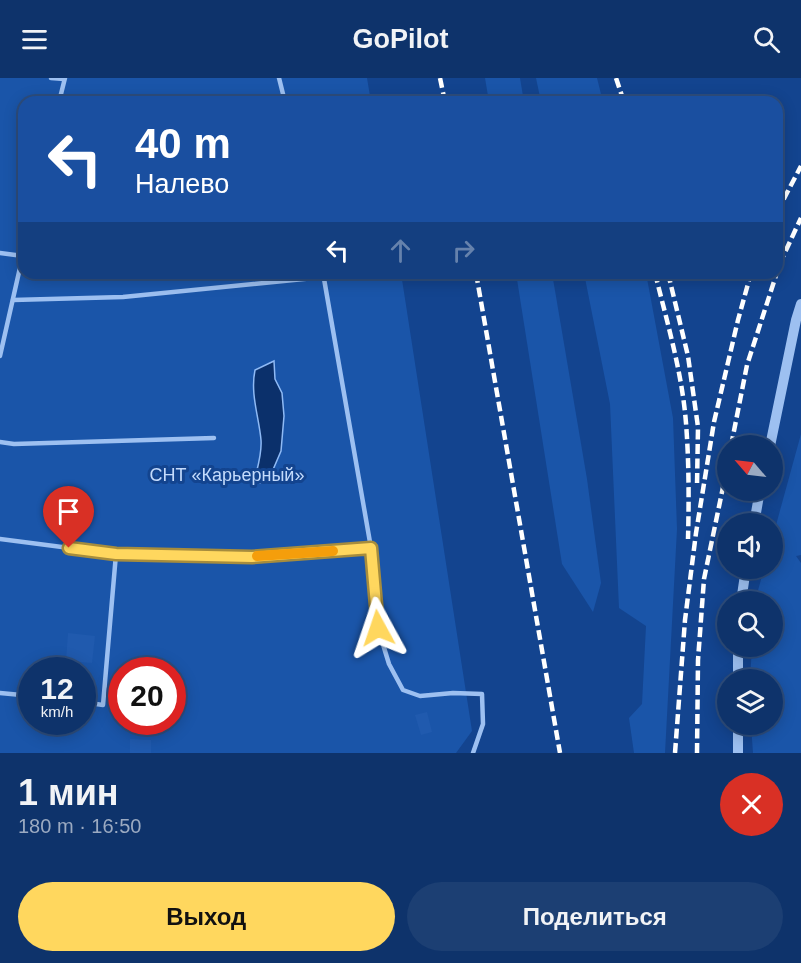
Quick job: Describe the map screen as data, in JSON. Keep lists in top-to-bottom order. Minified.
{"parks":["СНТ «Карьерный»"],"north":"top left","page":{"header":"GoPilot","turn":["40 m","Налево"],"speed":"12 km/h","limit":"20","heading":["1 мин","180 m · 16:50"],"buttons":["Выход","Поделиться"]}}
